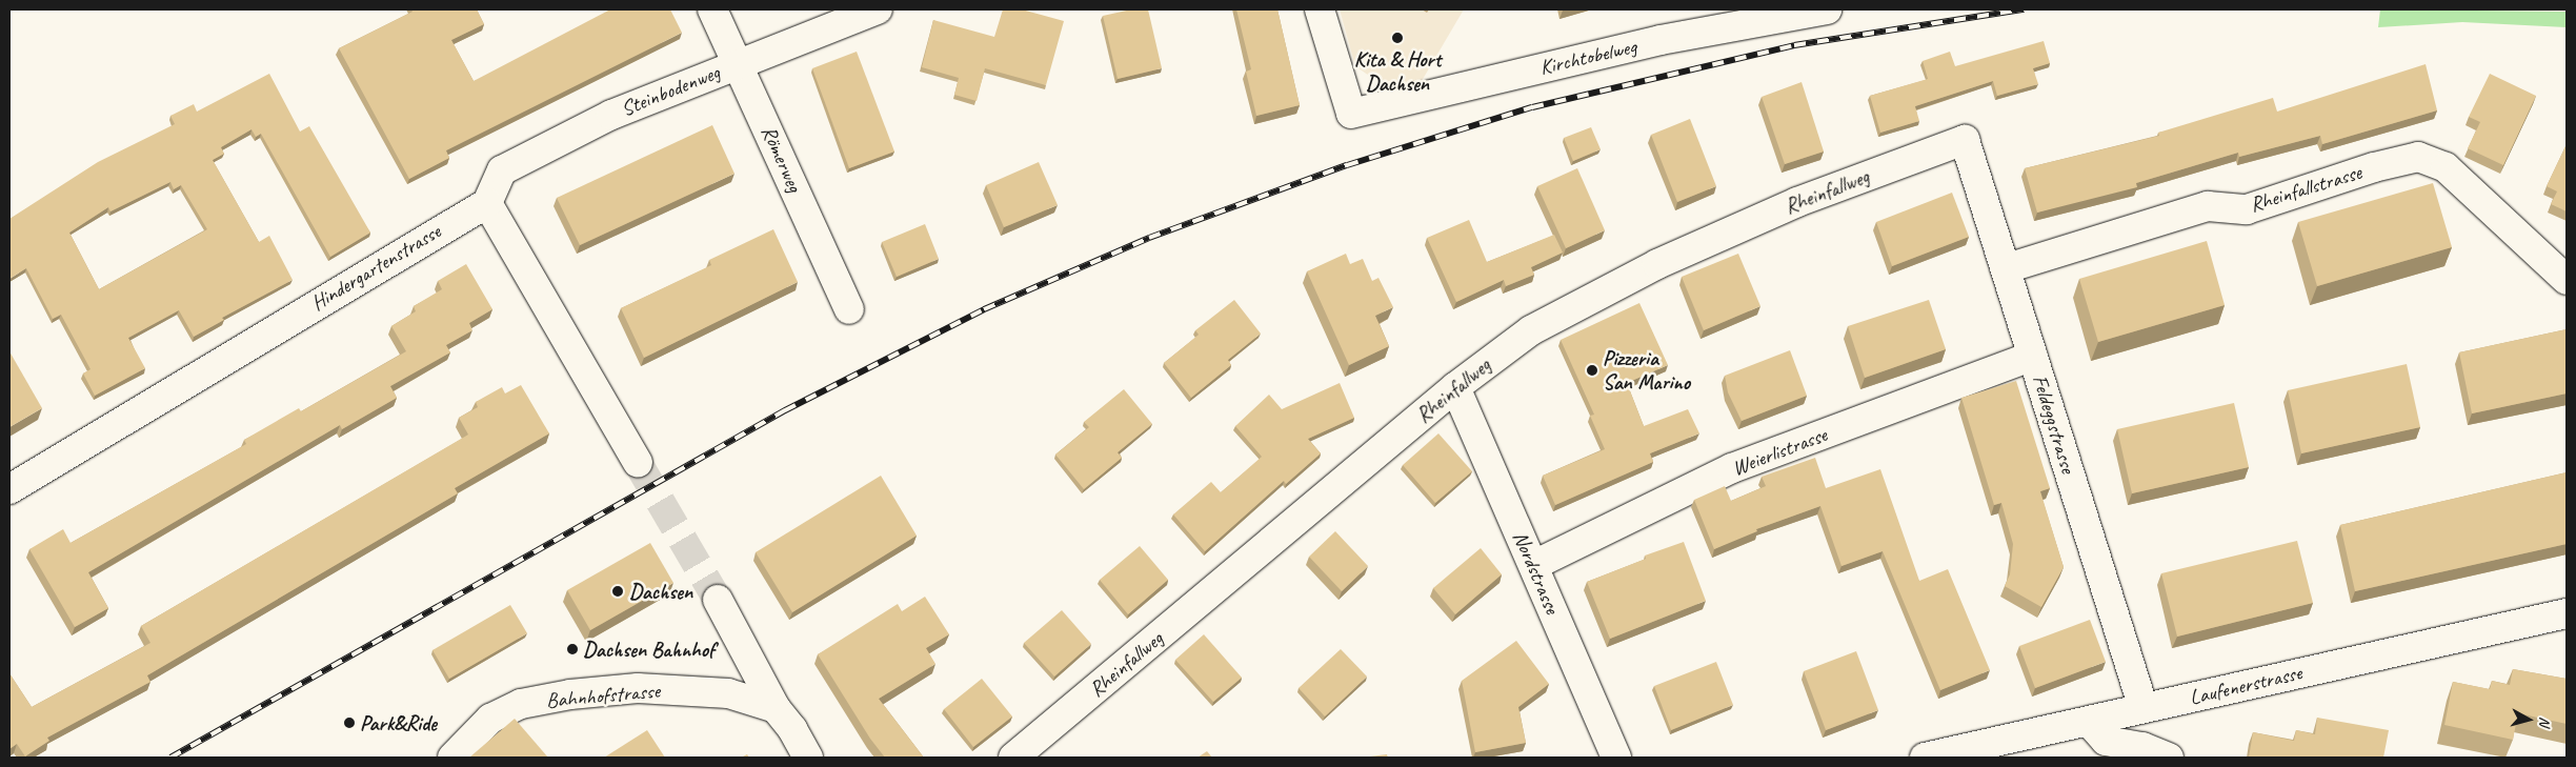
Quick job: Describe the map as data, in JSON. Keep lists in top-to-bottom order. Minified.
{"streets":{"street":["Kirchtobelweg","Steinbodenweg","Römerweg","Rheinfallstrasse","Rheinfallweg","Hindergartenstrasse","Feldeggstrasse","Weierlistrasse","Nordstrasse","Laufenerstrasse","Bahnhofstrasse"]},"crossings":[["Steinbodenweg","Römerweg"],["Steinbodenweg","Hindergartenstrasse"],["Rheinfallstrasse","Feldeggstrasse"],["Rheinfallweg","Feldeggstrasse"],["Rheinfallweg","Nordstrasse"],["Feldeggstrasse","Weierlistrasse"],["Feldeggstrasse","Laufenerstrasse"],["Weierlistrasse","Nordstrasse"]],"places":["Kita & Hort Dachsen","Pizzeria San Marino","Dachsen","Dachsen Bahnhof","Park&Ride"],"north":"right"}
